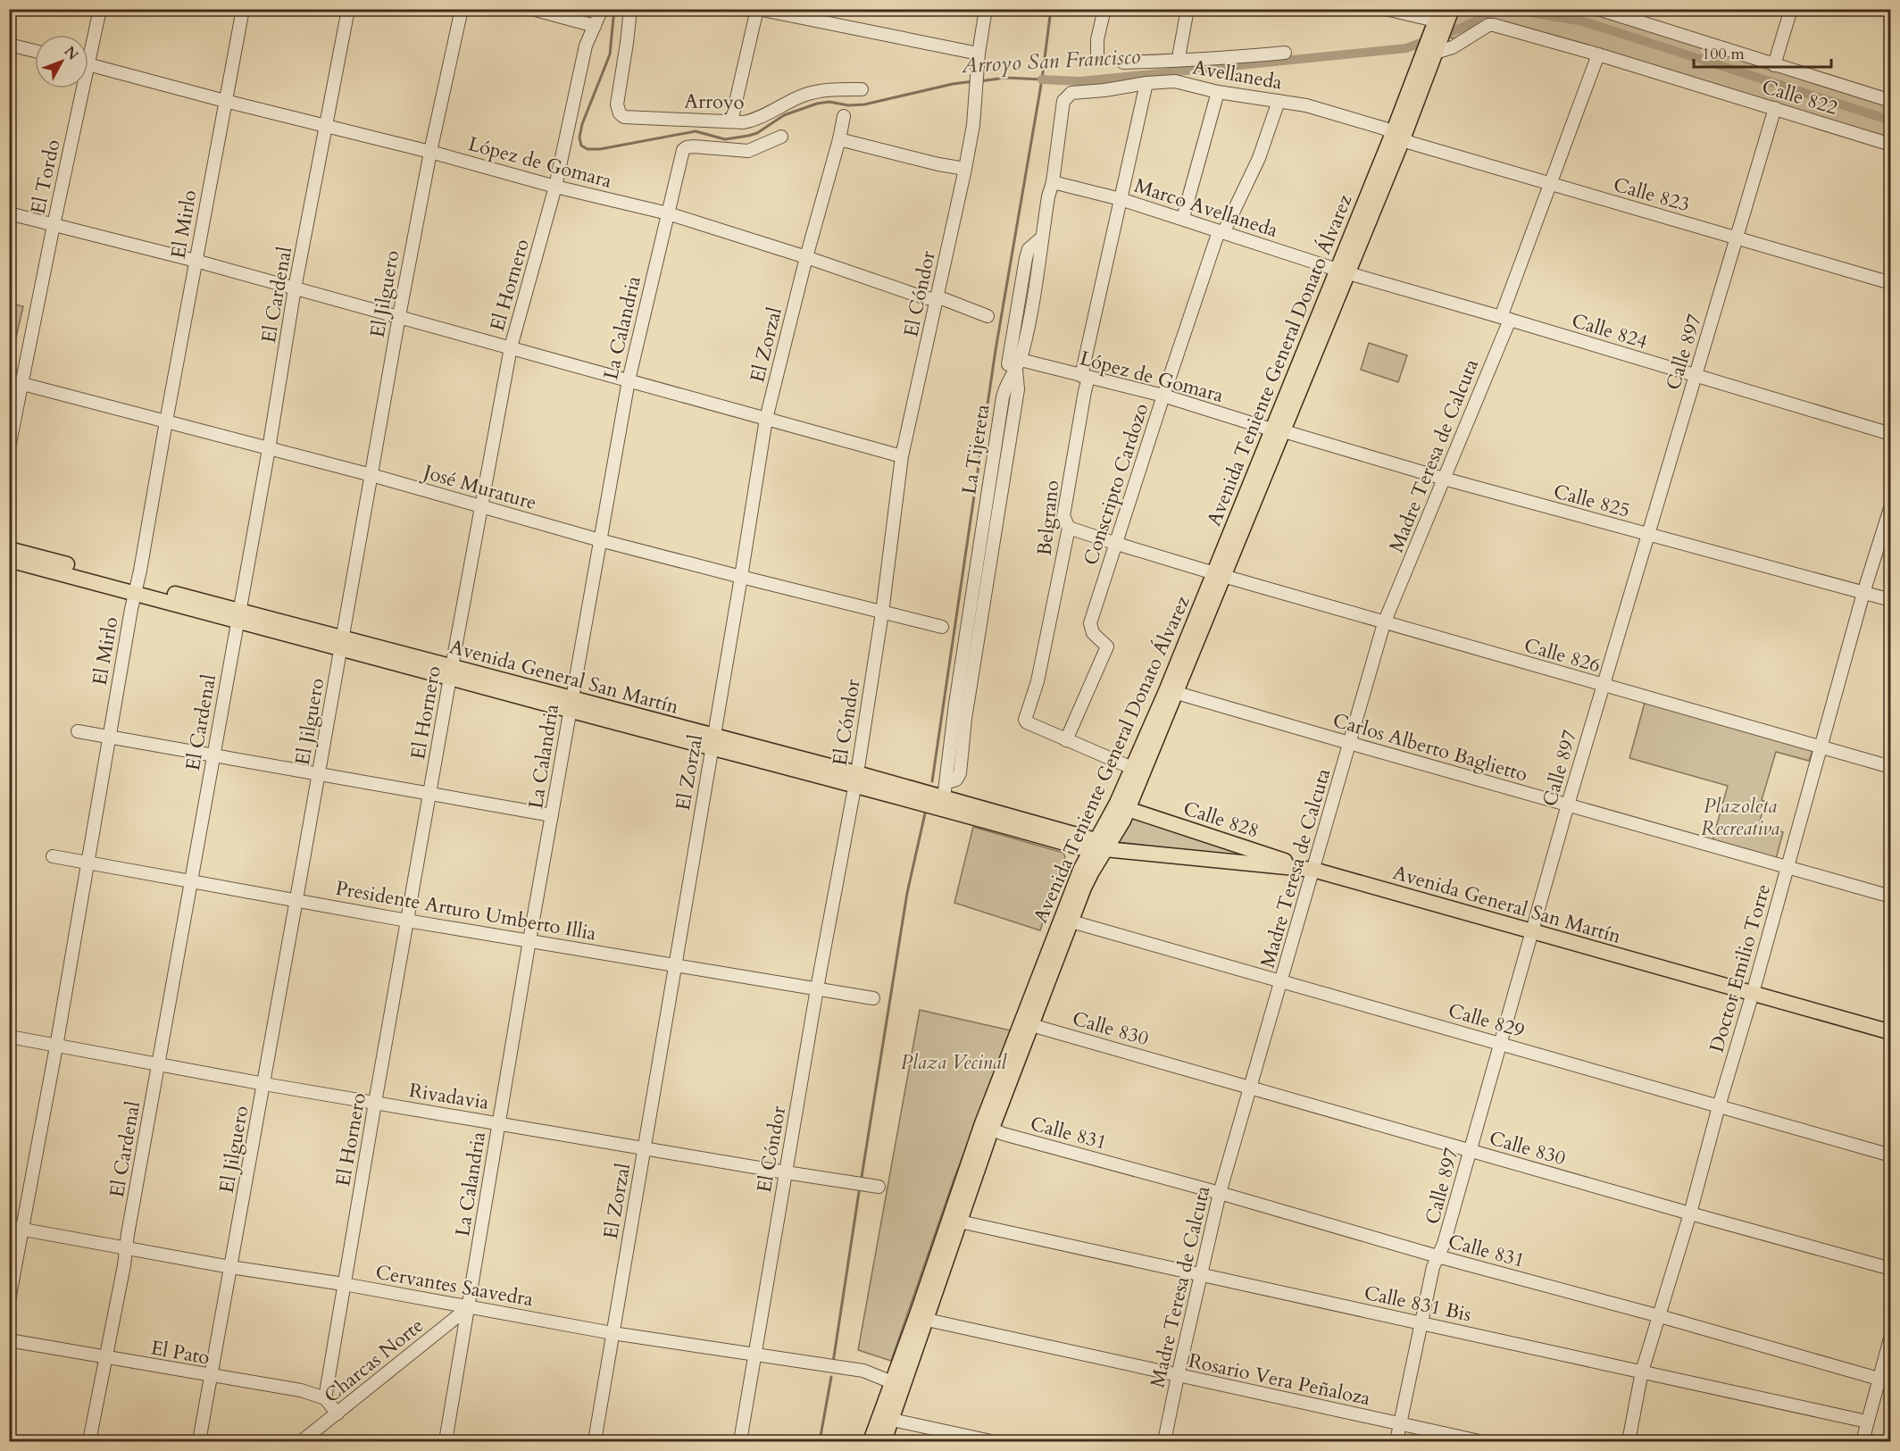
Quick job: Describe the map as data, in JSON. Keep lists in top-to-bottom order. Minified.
{"streets":{"main road":["Avenida Teniente General Donato Álvarez","Avenida General San Martín","Calle 828"],"street":["Avellaneda","Calle 822","Arroyo","López de Gomara","El Tordo","Calle 823","Marco Avellaneda","El Mirlo","El Hornero","El Jilguero","El Cóndor","El Cardenal","La Calandria","Calle 824","El Zorzal","Calle 897","La Tijereta","Madre Teresa de Calcuta","Conscripto Cardozo","José Murature","Calle 825","Belgrano","Calle 826","Carlos Alberto Baglietto","Presidente Arturo Umberto Illia","Doctor Emilio Torre","Calle 829","Calle 830","Rivadavia","Calle 831","Cervantes Saavedra","Calle 831 Bis","El Pato","Charcas Norte","Rosario Vera Peñaloza"]},"crossings":[["Avellaneda","Calle 823"],["Avellaneda","Marco Avellaneda"],["Avellaneda","Avenida Teniente General Donato Álvarez"],["Avellaneda","Conscripto Cardozo"],["Avellaneda","Belgrano"],["Calle 822","Calle 897"],["Calle 822","Avenida Teniente General Donato Álvarez"],["Calle 822","Madre Teresa de Calcuta"],["López de Gomara","El Mirlo"],["López de Gomara","El Hornero"],["López de Gomara","El Jilguero"],["López de Gomara","El Cóndor"],["López de Gomara","El Cardenal"],["López de Gomara","La Calandria"],["López de Gomara","El Zorzal"],["López de Gomara","Avenida Teniente General Donato Álvarez"],["López de Gomara","La Tijereta"],["López de Gomara","Conscripto Cardozo"],["López de Gomara","Calle 825"],["López de Gomara","Belgrano"],["El Tordo","José Murature"],["Calle 823","Calle 897"],["Calle 823","Avenida Teniente General Donato Álvarez"],["Calle 823","Madre Teresa de Calcuta"],["Marco Avellaneda","Calle 824"],["Marco Avellaneda","Avenida Teniente General Donato Álvarez"],["Marco Avellaneda","Conscripto Cardozo"],["Marco Avellaneda","Belgrano"],["El Mirlo","José Murature"],["El Mirlo","Avenida General San Martín"],["El Mirlo","Presidente Arturo Umberto Illia"],["El Mirlo","Rivadavia"],["El Mirlo","Cervantes Saavedra"],["El Hornero","José Murature"],["El Hornero","Avenida General San Martín"],["El Hornero","Presidente Arturo Umberto Illia"],["El Hornero","Rivadavia"],["El Hornero","Cervantes Saavedra"],["El Hornero","El Pato"],["El Jilguero","José Murature"],["El Jilguero","Avenida General San Martín"],["El Jilguero","Presidente Arturo Umberto Illia"],["El Jilguero","Rivadavia"],["El Jilguero","Cervantes Saavedra"],["El Jilguero","El Pato"],["El Cóndor","José Murature"],["El Cóndor","Avenida General San Martín"],["El Cóndor","Presidente Arturo Umberto Illia"],["El Cóndor","Rivadavia"],["El Cóndor","Cervantes Saavedra"],["El Cardenal","José Murature"],["El Cardenal","Avenida General San Martín"],["El Cardenal","Presidente Arturo Umberto Illia"],["El Cardenal","Rivadavia"],["El Cardenal","Cervantes Saavedra"],["El Cardenal","El Pato"],["La Calandria","José Murature"],["La Calandria","Avenida General San Martín"],["La Calandria","Presidente Arturo Umberto Illia"],["La Calandria","Rivadavia"],["La Calandria","Cervantes Saavedra"],["La Calandria","Charcas Norte"],["Calle 824","Calle 897"],["Calle 824","Avenida Teniente General Donato Álvarez"],["Calle 824","Madre Teresa de Calcuta"],["El Zorzal","José Murature"],["El Zorzal","Avenida General San Martín"],["El Zorzal","Presidente Arturo Umberto Illia"],["El Zorzal","Rivadavia"],["El Zorzal","Cervantes Saavedra"],["Calle 897","Calle 825"],["Calle 897","Calle 826"],["Calle 897","Avenida General San Martín"],["Calle 897","Carlos Alberto Baglietto"],["Calle 897","Calle 829"],["Calle 897","Calle 830"],["Calle 897","Calle 831"],["Calle 897","Calle 831 Bis"],["Calle 897","Rosario Vera Peñaloza"],["Avenida Teniente General Donato Álvarez","Calle 825"],["Avenida Teniente General Donato Álvarez","Calle 826"],["Avenida Teniente General Donato Álvarez","Avenida General San Martín"],["Avenida Teniente General Donato Álvarez","Carlos Alberto Baglietto"],["Avenida Teniente General Donato Álvarez","Calle 828"],["Avenida Teniente General Donato Álvarez","Calle 829"],["Avenida Teniente General Donato Álvarez","Calle 830"],["Avenida Teniente General Donato Álvarez","Calle 831"],["Avenida Teniente General Donato Álvarez","Cervantes Saavedra"],["Avenida Teniente General Donato Álvarez","Calle 831 Bis"],["Avenida Teniente General Donato Álvarez","Rosario Vera Peñaloza"],["La Tijereta","Avenida General San Martín"],["Madre Teresa de Calcuta","Calle 825"],["Madre Teresa de Calcuta","Calle 826"],["Madre Teresa de Calcuta","Avenida General San Martín"],["Madre Teresa de Calcuta","Carlos Alberto Baglietto"],["Madre Teresa de Calcuta","Calle 828"],["Madre Teresa de Calcuta","Calle 829"],["Madre Teresa de Calcuta","Calle 830"],["Madre Teresa de Calcuta","Calle 831"],["Madre Teresa de Calcuta","Calle 831 Bis"],["Madre Teresa de Calcuta","Rosario Vera Peñaloza"],["Conscripto Cardozo","Belgrano"],["Conscripto Cardozo","Calle 826"],["Calle 825","Doctor Emilio Torre"],["Belgrano","Calle 826"],["Calle 826","Doctor Emilio Torre"],["Avenida General San Martín","Calle 828"],["Avenida General San Martín","Doctor Emilio Torre"],["Carlos Alberto Baglietto","Doctor Emilio Torre"],["Doctor Emilio Torre","Calle 829"],["Doctor Emilio Torre","Calle 830"],["Doctor Emilio Torre","Calle 831"],["Doctor Emilio Torre","Calle 831 Bis"],["Cervantes Saavedra","Charcas Norte"]],"water":["Arroyo San Francisco"],"parks":["Plazoleta Recreativa","Plaza Vecinal"],"scale_bar":"100 m","north":"top right"}
